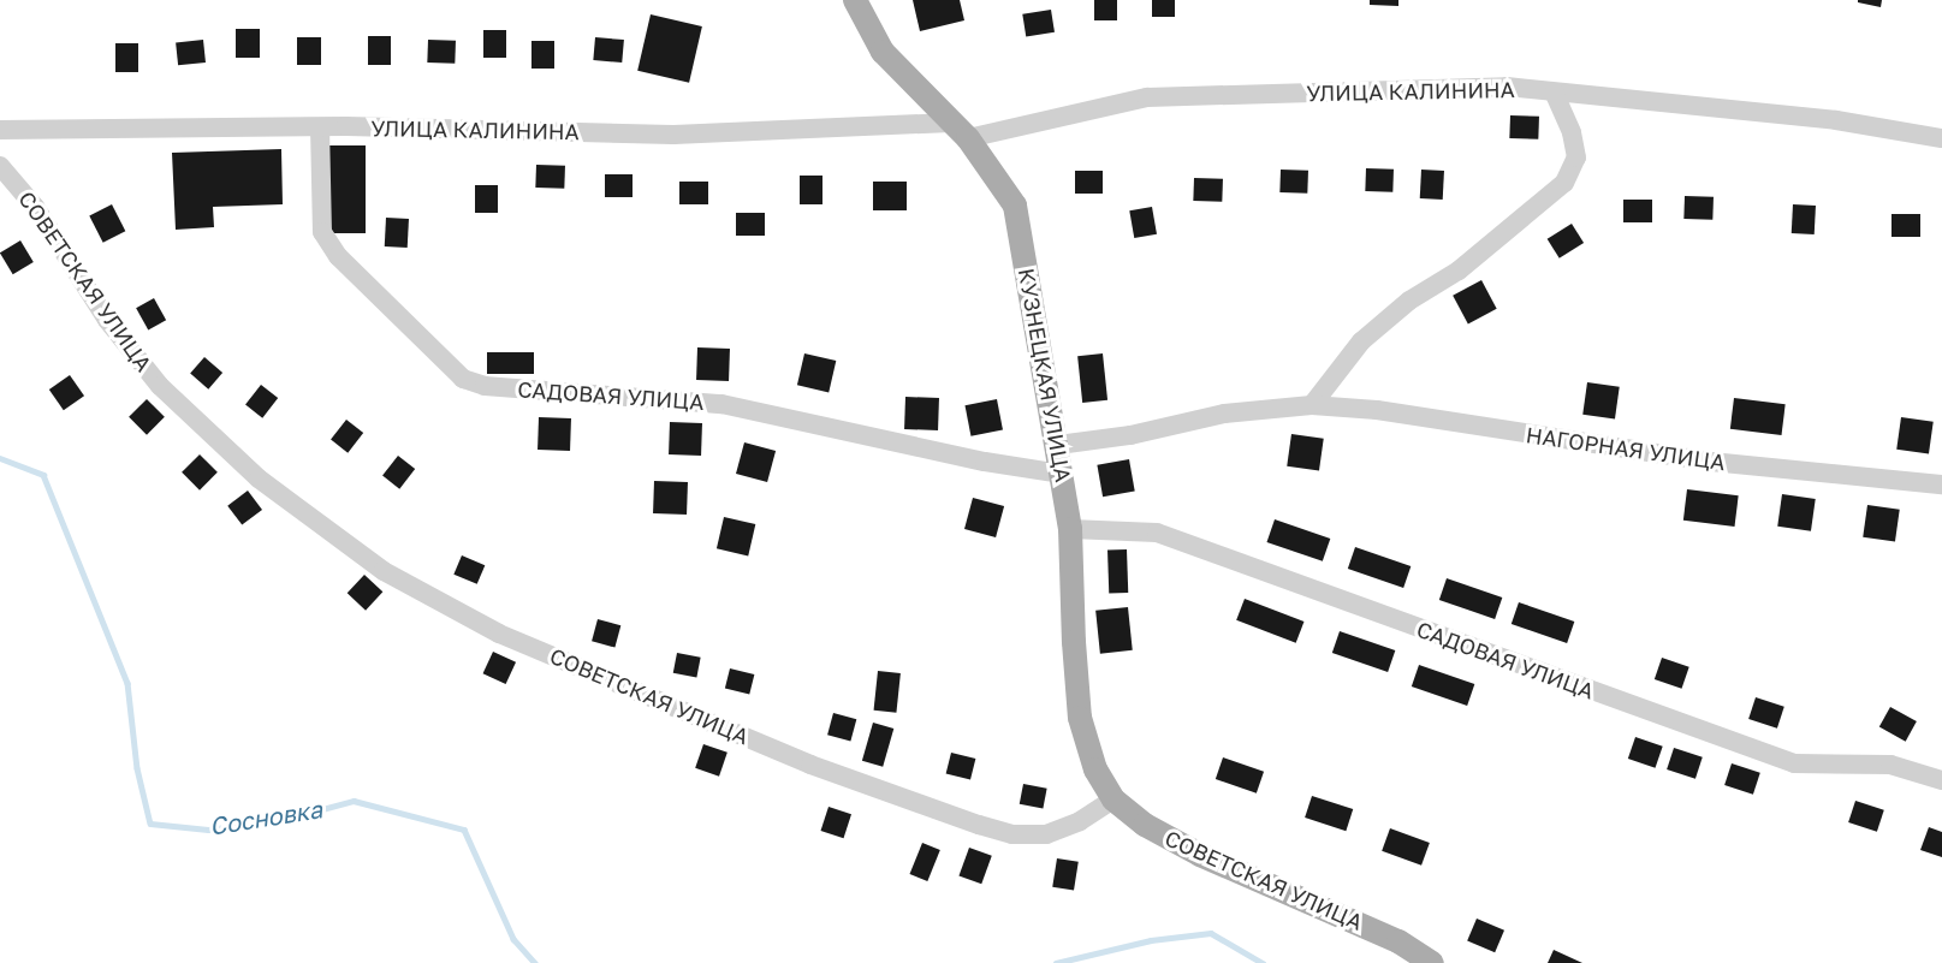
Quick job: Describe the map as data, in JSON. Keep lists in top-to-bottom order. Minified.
{"streets":{"main road":["СОВЕТСКАЯ УЛИЦА","КУЗНЕЦКАЯ УЛИЦА"],"street":["УЛИЦА КАЛИНИНА","САДОВАЯ УЛИЦА","НАГОРНАЯ УЛИЦА"]},"crossings":[["УЛИЦА КАЛИНИНА","КУЗНЕЦКАЯ УЛИЦА"],["УЛИЦА КАЛИНИНА","САДОВАЯ УЛИЦА"],["СОВЕТСКАЯ УЛИЦА","КУЗНЕЦКАЯ УЛИЦА"],["КУЗНЕЦКАЯ УЛИЦА","САДОВАЯ УЛИЦА"],["КУЗНЕЦКАЯ УЛИЦА","НАГОРНАЯ УЛИЦА"]],"water":["Сосновка"]}
